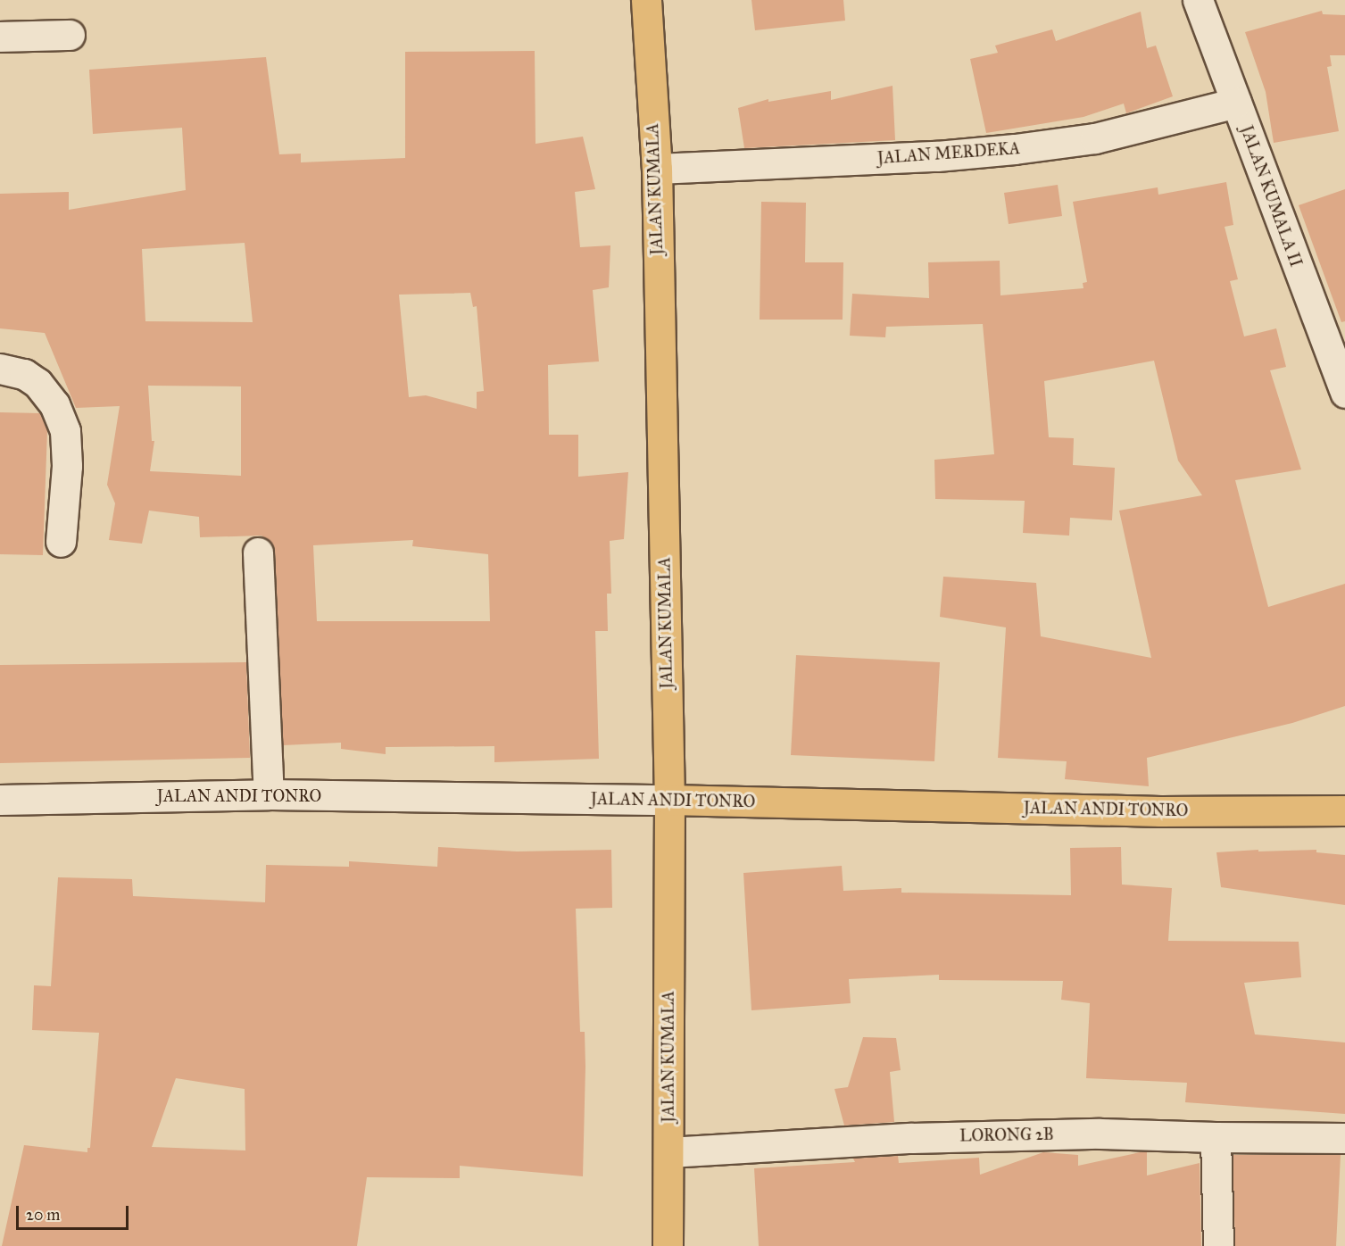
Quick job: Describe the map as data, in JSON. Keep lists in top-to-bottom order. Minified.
{"streets":{"main road":["JALAN KUMALA","JALAN ANDI TONRO"],"street":["JALAN MERDEKA","JALAN KUMALA II","LORONG 2B"]},"crossings":[["JALAN MERDEKA","JALAN KUMALA"],["JALAN MERDEKA","JALAN KUMALA II"],["JALAN KUMALA","JALAN ANDI TONRO"],["JALAN KUMALA","LORONG 2B"]],"scale_bar":"20 m"}
